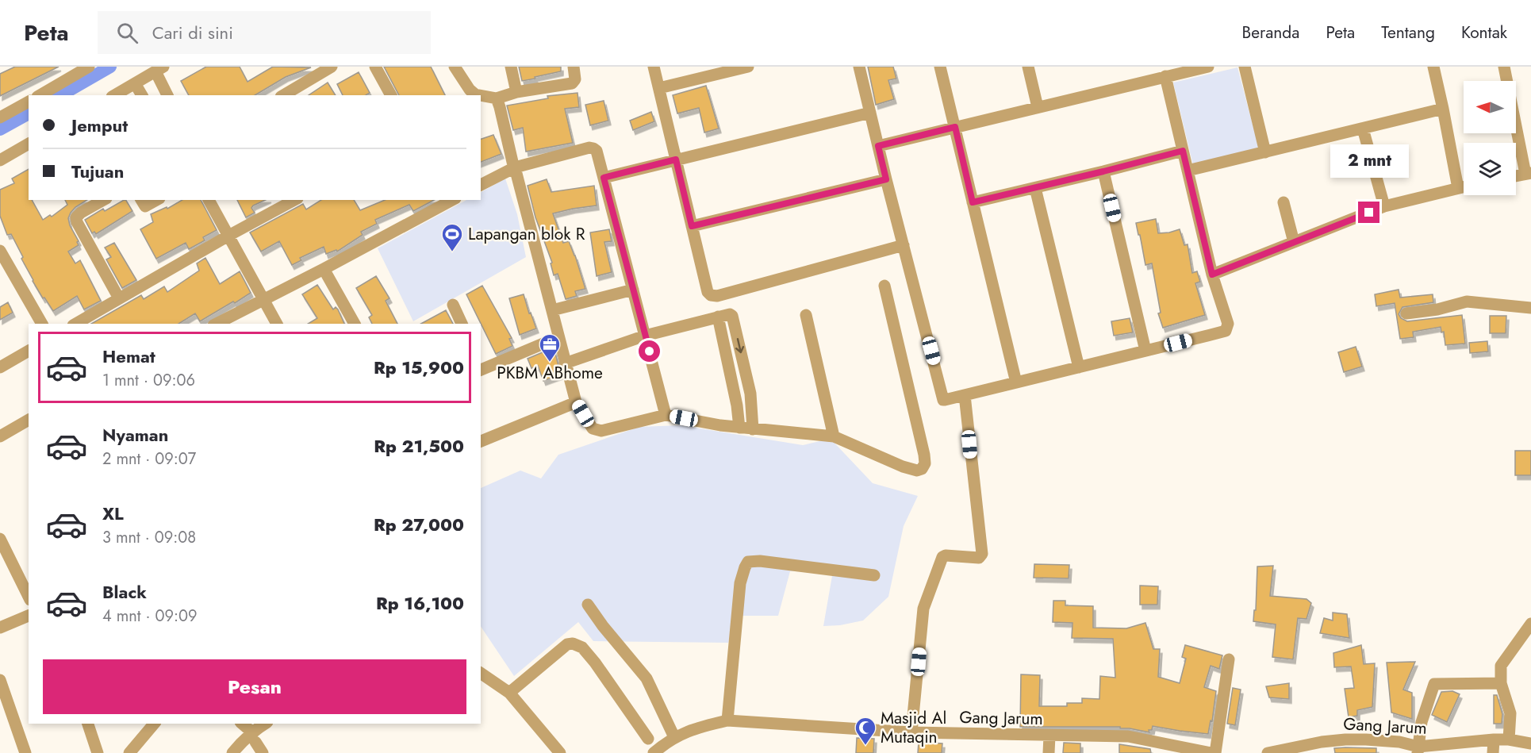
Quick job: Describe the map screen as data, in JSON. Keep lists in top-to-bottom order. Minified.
{"streets":{"street":["Gang Jarum"]},"places":{"sports":["Lapangan blok R"],"office":["PKBM ABhome"],"mosque":["Masjid Al Mutaqin"]},"north":"left","page":{"header":"Peta","search":"Cari di sini","nav":["Beranda","Peta","Tentang","Kontak"],"banner":["Jemput","Tujuan"],"bubble":"2 mnt","list":[{"name":"Hemat","note":"1 mnt · 09:06","value":"Rp 15,900"},{"name":"Nyaman","note":"2 mnt · 09:07","value":"Rp 21,500"},{"name":"XL","note":"3 mnt · 09:08","value":"Rp 27,000"},{"name":"Black","note":"4 mnt · 09:09","value":"Rp 16,100"}],"buttons":"Pesan"}}
